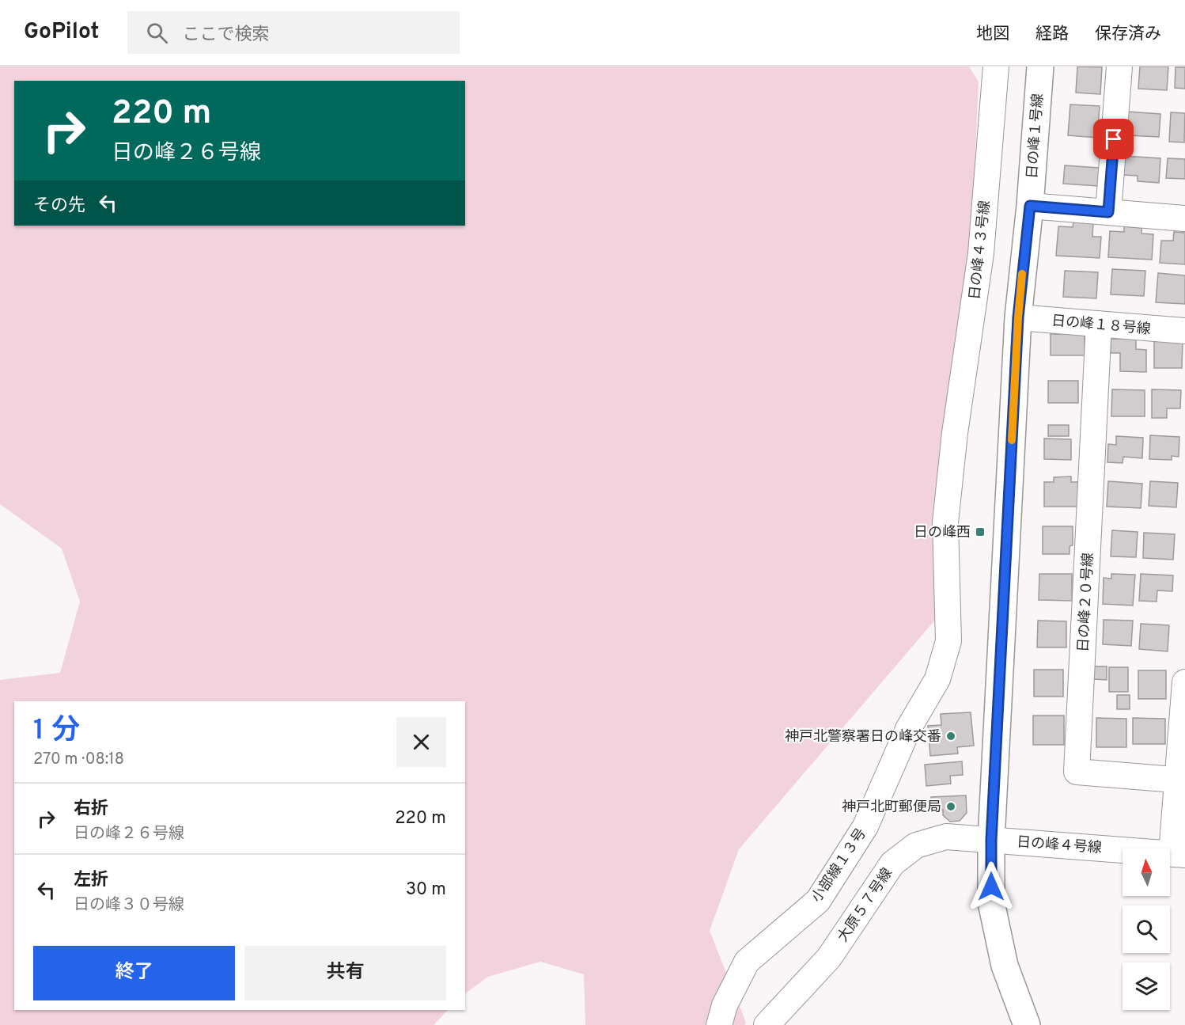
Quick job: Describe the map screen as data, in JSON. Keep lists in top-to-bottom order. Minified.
{"streets":{"street":["日の峰１号線","日の峰４３号線","日の峰１８号線","日の峰２０号線","日の峰４号線","小部線１３号","大原５７号線"]},"crossings":[["日の峰１号線","日の峰１８号線"],["日の峰１号線","日の峰４号線"],["日の峰１号線","大原５７号線"],["日の峰４３号線","小部線１３号"],["日の峰１８号線","日の峰２０号線"],["日の峰４号線","大原５７号線"]],"places":{"transit":["日の峰西"],"other":["神戸北警察署日の峰交番","神戸北町郵便局"]},"north":"top","page":{"header":"GoPilot","search":"ここで検索","nav":["地図","経路","保存済み"],"turn":["220 m","日の峰２６号線"],"then":"その先","heading":["1 分","270 m · 08:18"],"list":[{"name":"右折","note":"日の峰２６号線","value":"220 m"},{"name":"左折","note":"日の峰３０号線","value":"30 m"}],"buttons":["終了","共有"]}}
